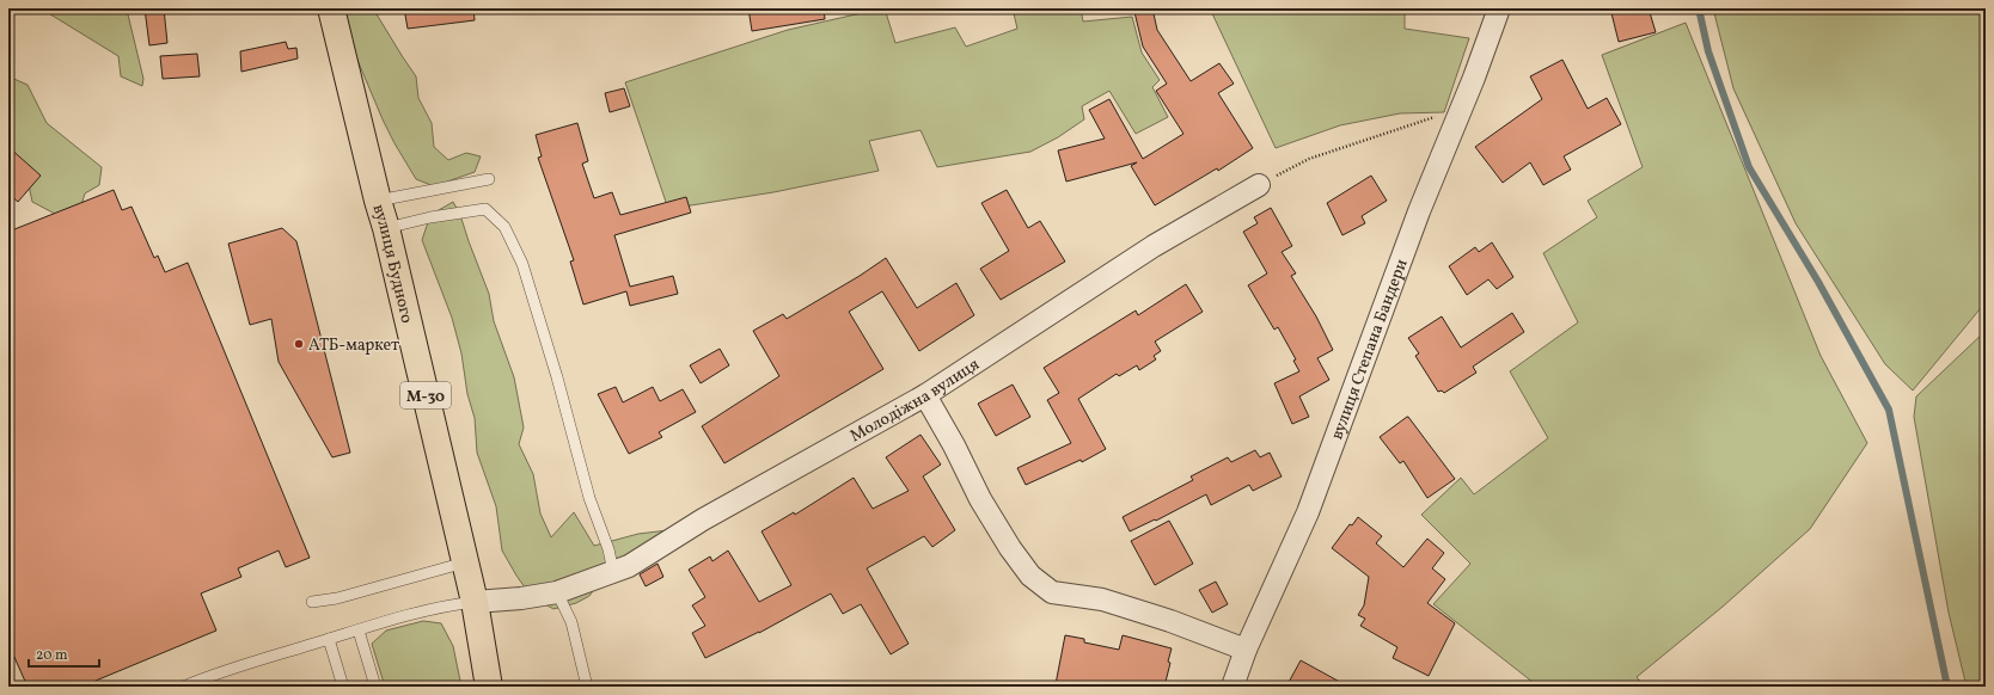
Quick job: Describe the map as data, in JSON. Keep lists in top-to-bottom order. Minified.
{"streets":{"highway":["вулиця Будного","М-30"],"street":["вулиця Степана Бандери","Молодіжна вулиця"]},"crossings":[["вулиця Будного","Молодіжна вулиця"]],"places":["АТБ-маркет"],"scale_bar":"20 m"}
